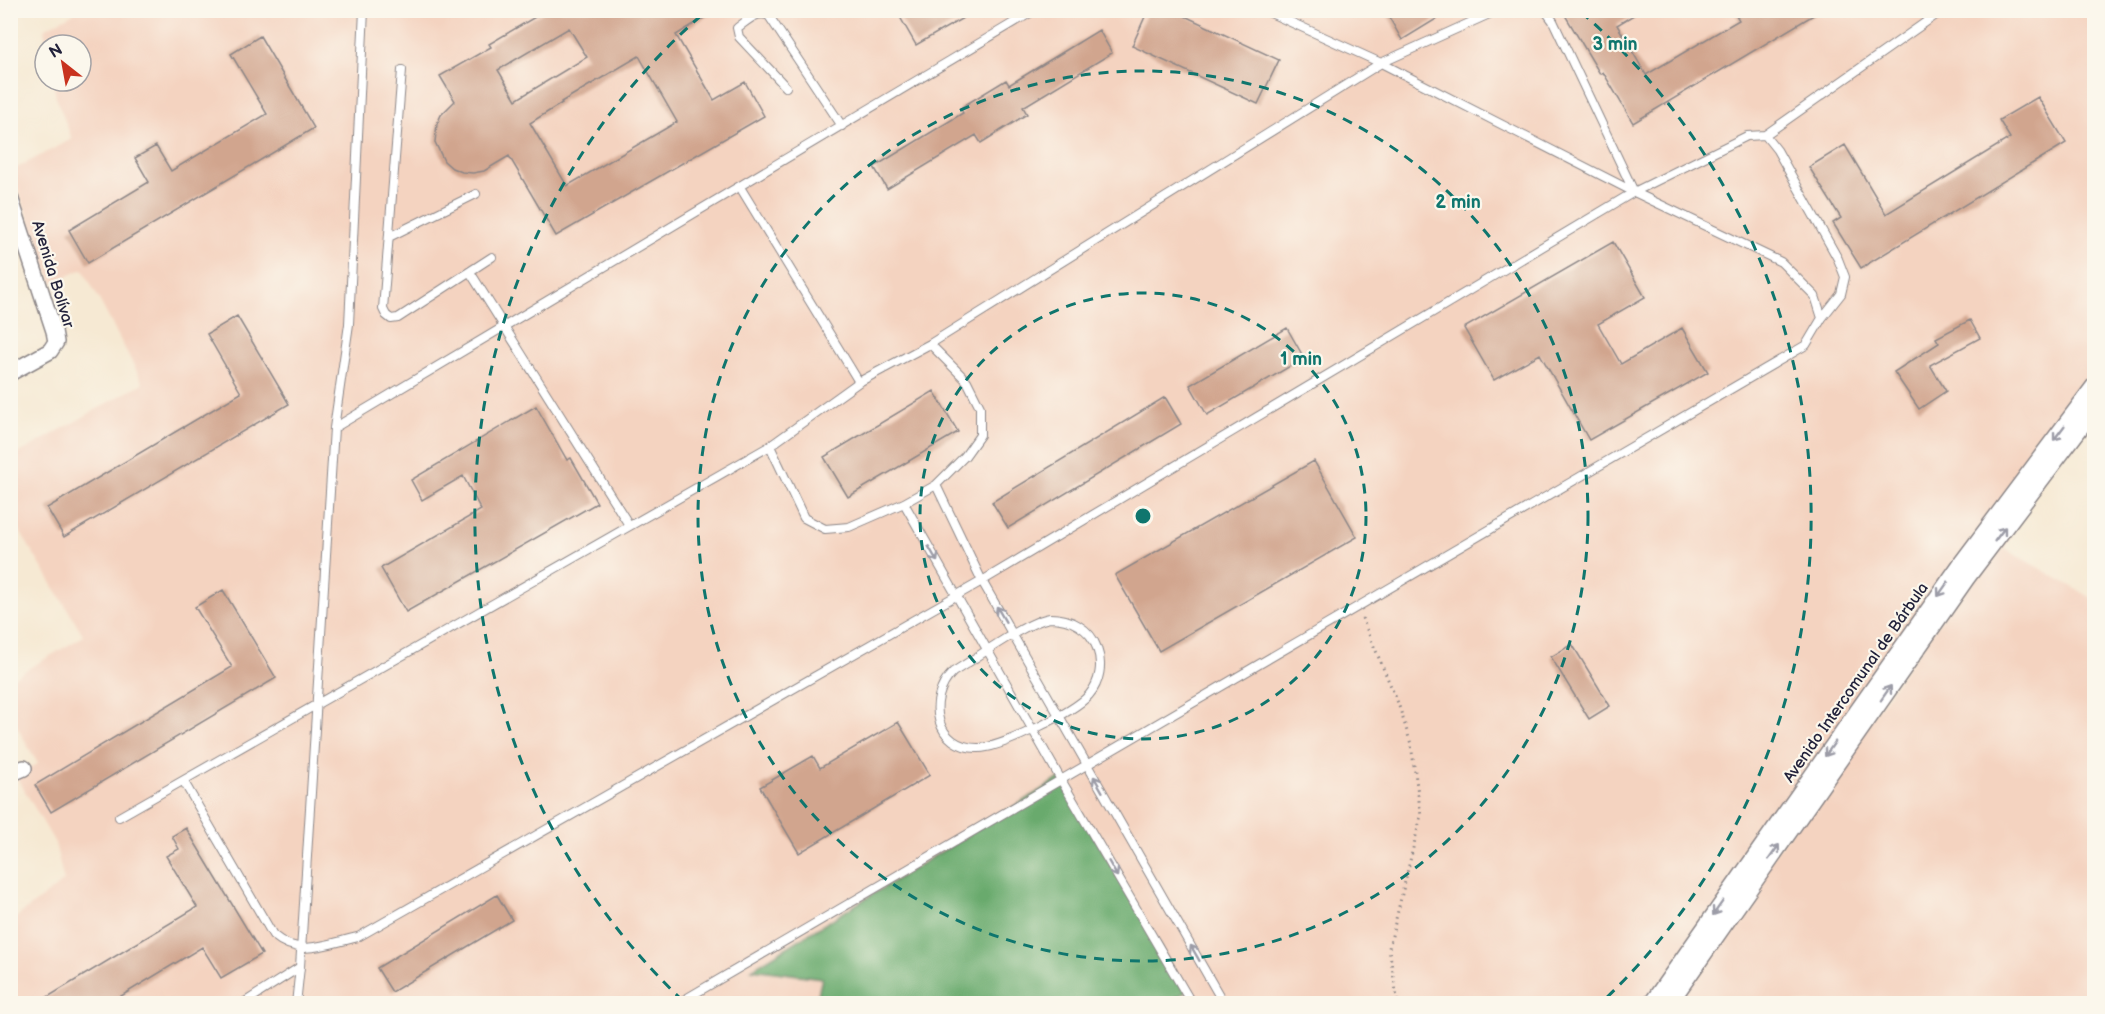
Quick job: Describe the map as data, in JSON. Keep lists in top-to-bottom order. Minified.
{"streets":{"street":["Avenida Bolívar","Avenido Intercomunal de Bárbula"]},"north":"top left","rings":["3 min","2 min","1 min"]}
